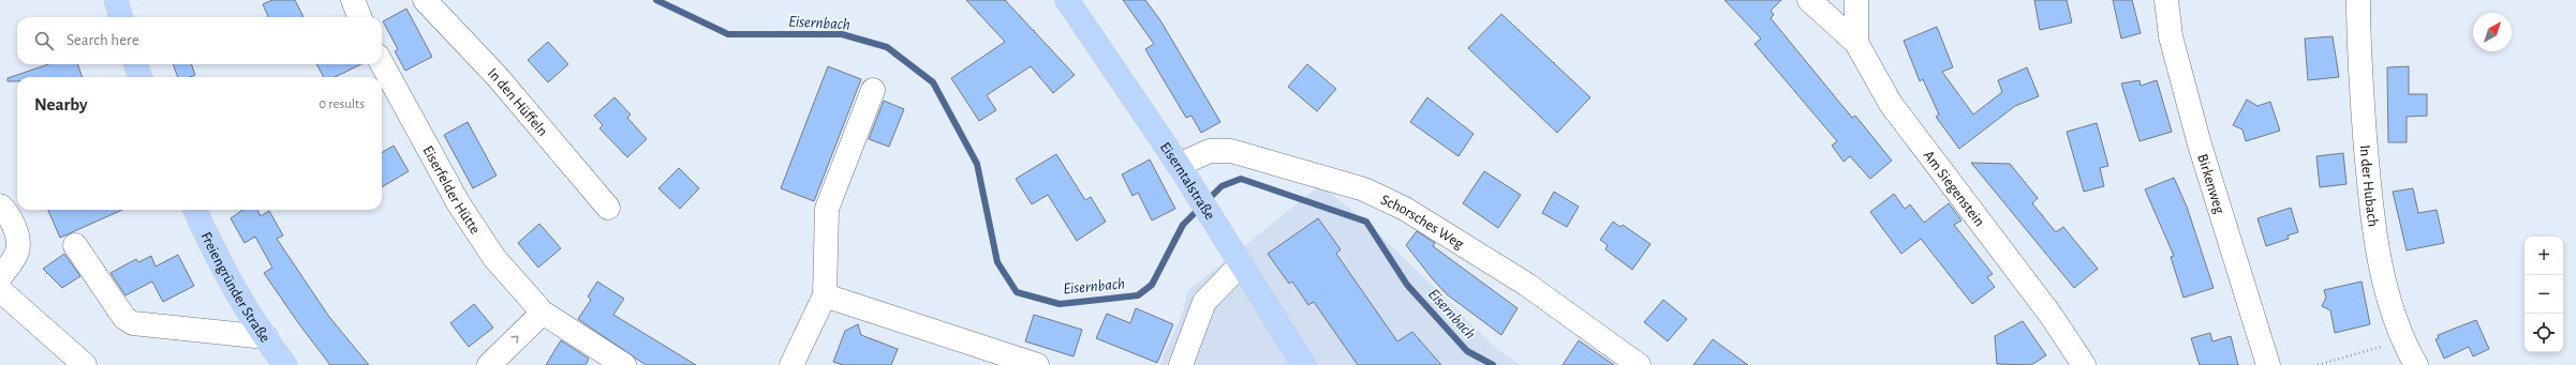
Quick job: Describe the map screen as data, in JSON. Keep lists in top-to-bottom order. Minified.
{"streets":{"main road":["Eiserntalstraße","Freiengründer Straße"],"street":["In den Hüffeln","Birkenweg","In der Hubach","Am Siegenstein","Eiserfelder Hütte","Schorsches Weg"]},"crossings":[["Eiserntalstraße","Schorsches Weg"]],"water":["Eisernbach"],"north":"top right","page":{"search":"Search here","heading":["Nearby","0 results"],"map_buttons":["+","−"]}}
